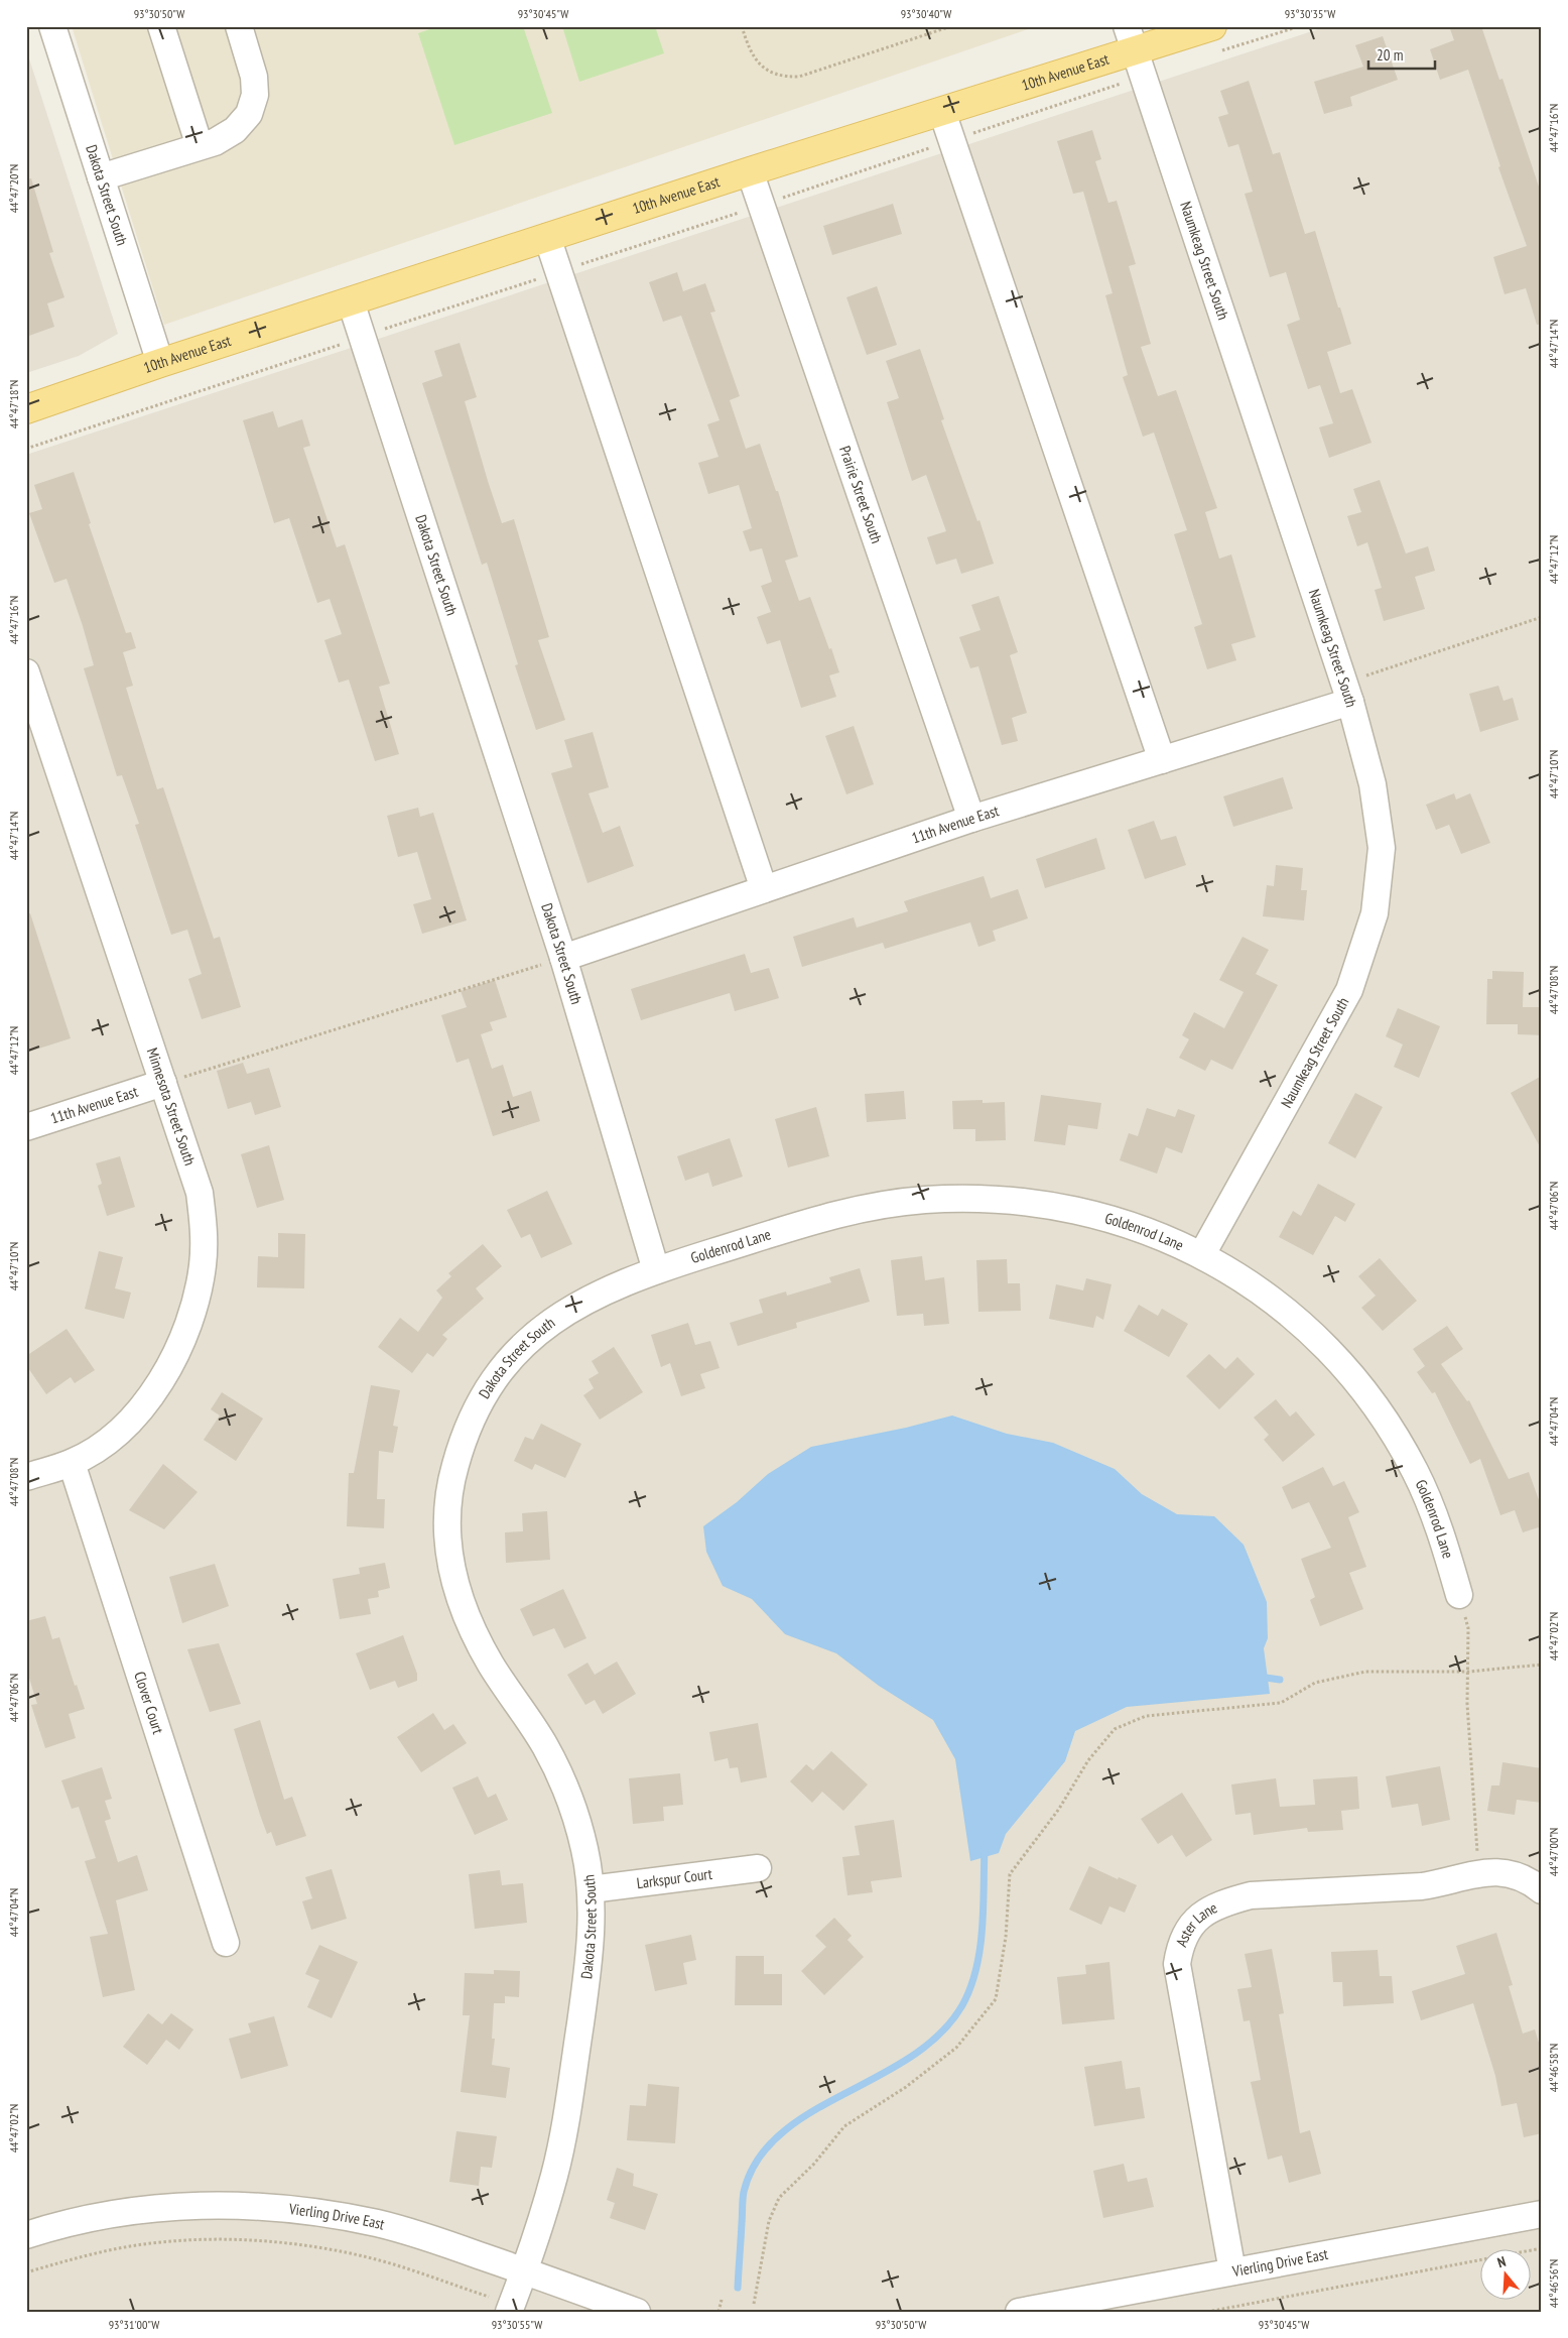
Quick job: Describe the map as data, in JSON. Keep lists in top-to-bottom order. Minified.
{"streets":{"main road":["10th Avenue East"],"street":["Dakota Street South","Naumkeag Street South","Prairie Street South","11th Avenue East","Minnesota Street South","Goldenrod Lane","Clover Court","Larkspur Court","Aster Lane","Vierling Drive East"]},"crossings":[["10th Avenue East","Dakota Street South"],["10th Avenue East","Naumkeag Street South"],["10th Avenue East","Prairie Street South"],["Dakota Street South","11th Avenue East"],["Dakota Street South","Goldenrod Lane"],["Dakota Street South","Larkspur Court"],["Dakota Street South","Vierling Drive East"],["Naumkeag Street South","11th Avenue East"],["Naumkeag Street South","Goldenrod Lane"],["Prairie Street South","11th Avenue East"],["11th Avenue East","Minnesota Street South"],["Minnesota Street South","Clover Court"],["Aster Lane","Vierling Drive East"]],"scale_bar":"20 m","north":"top","coordinates":["93°30'50\"W","93°30'45\"W","93°30'40\"W","93°30'35\"W","44°47'16\"N","44°47'20\"N","44°47'14\"N","44°47'18\"N","44°47'12\"N","44°47'10\"N","44°47'08\"N","44°47'06\"N","44°47'04\"N","44°47'02\"N","44°47'00\"N","44°46'58\"N","44°46'56\"N","93°31'00\"W","93°30'55\"W"]}
